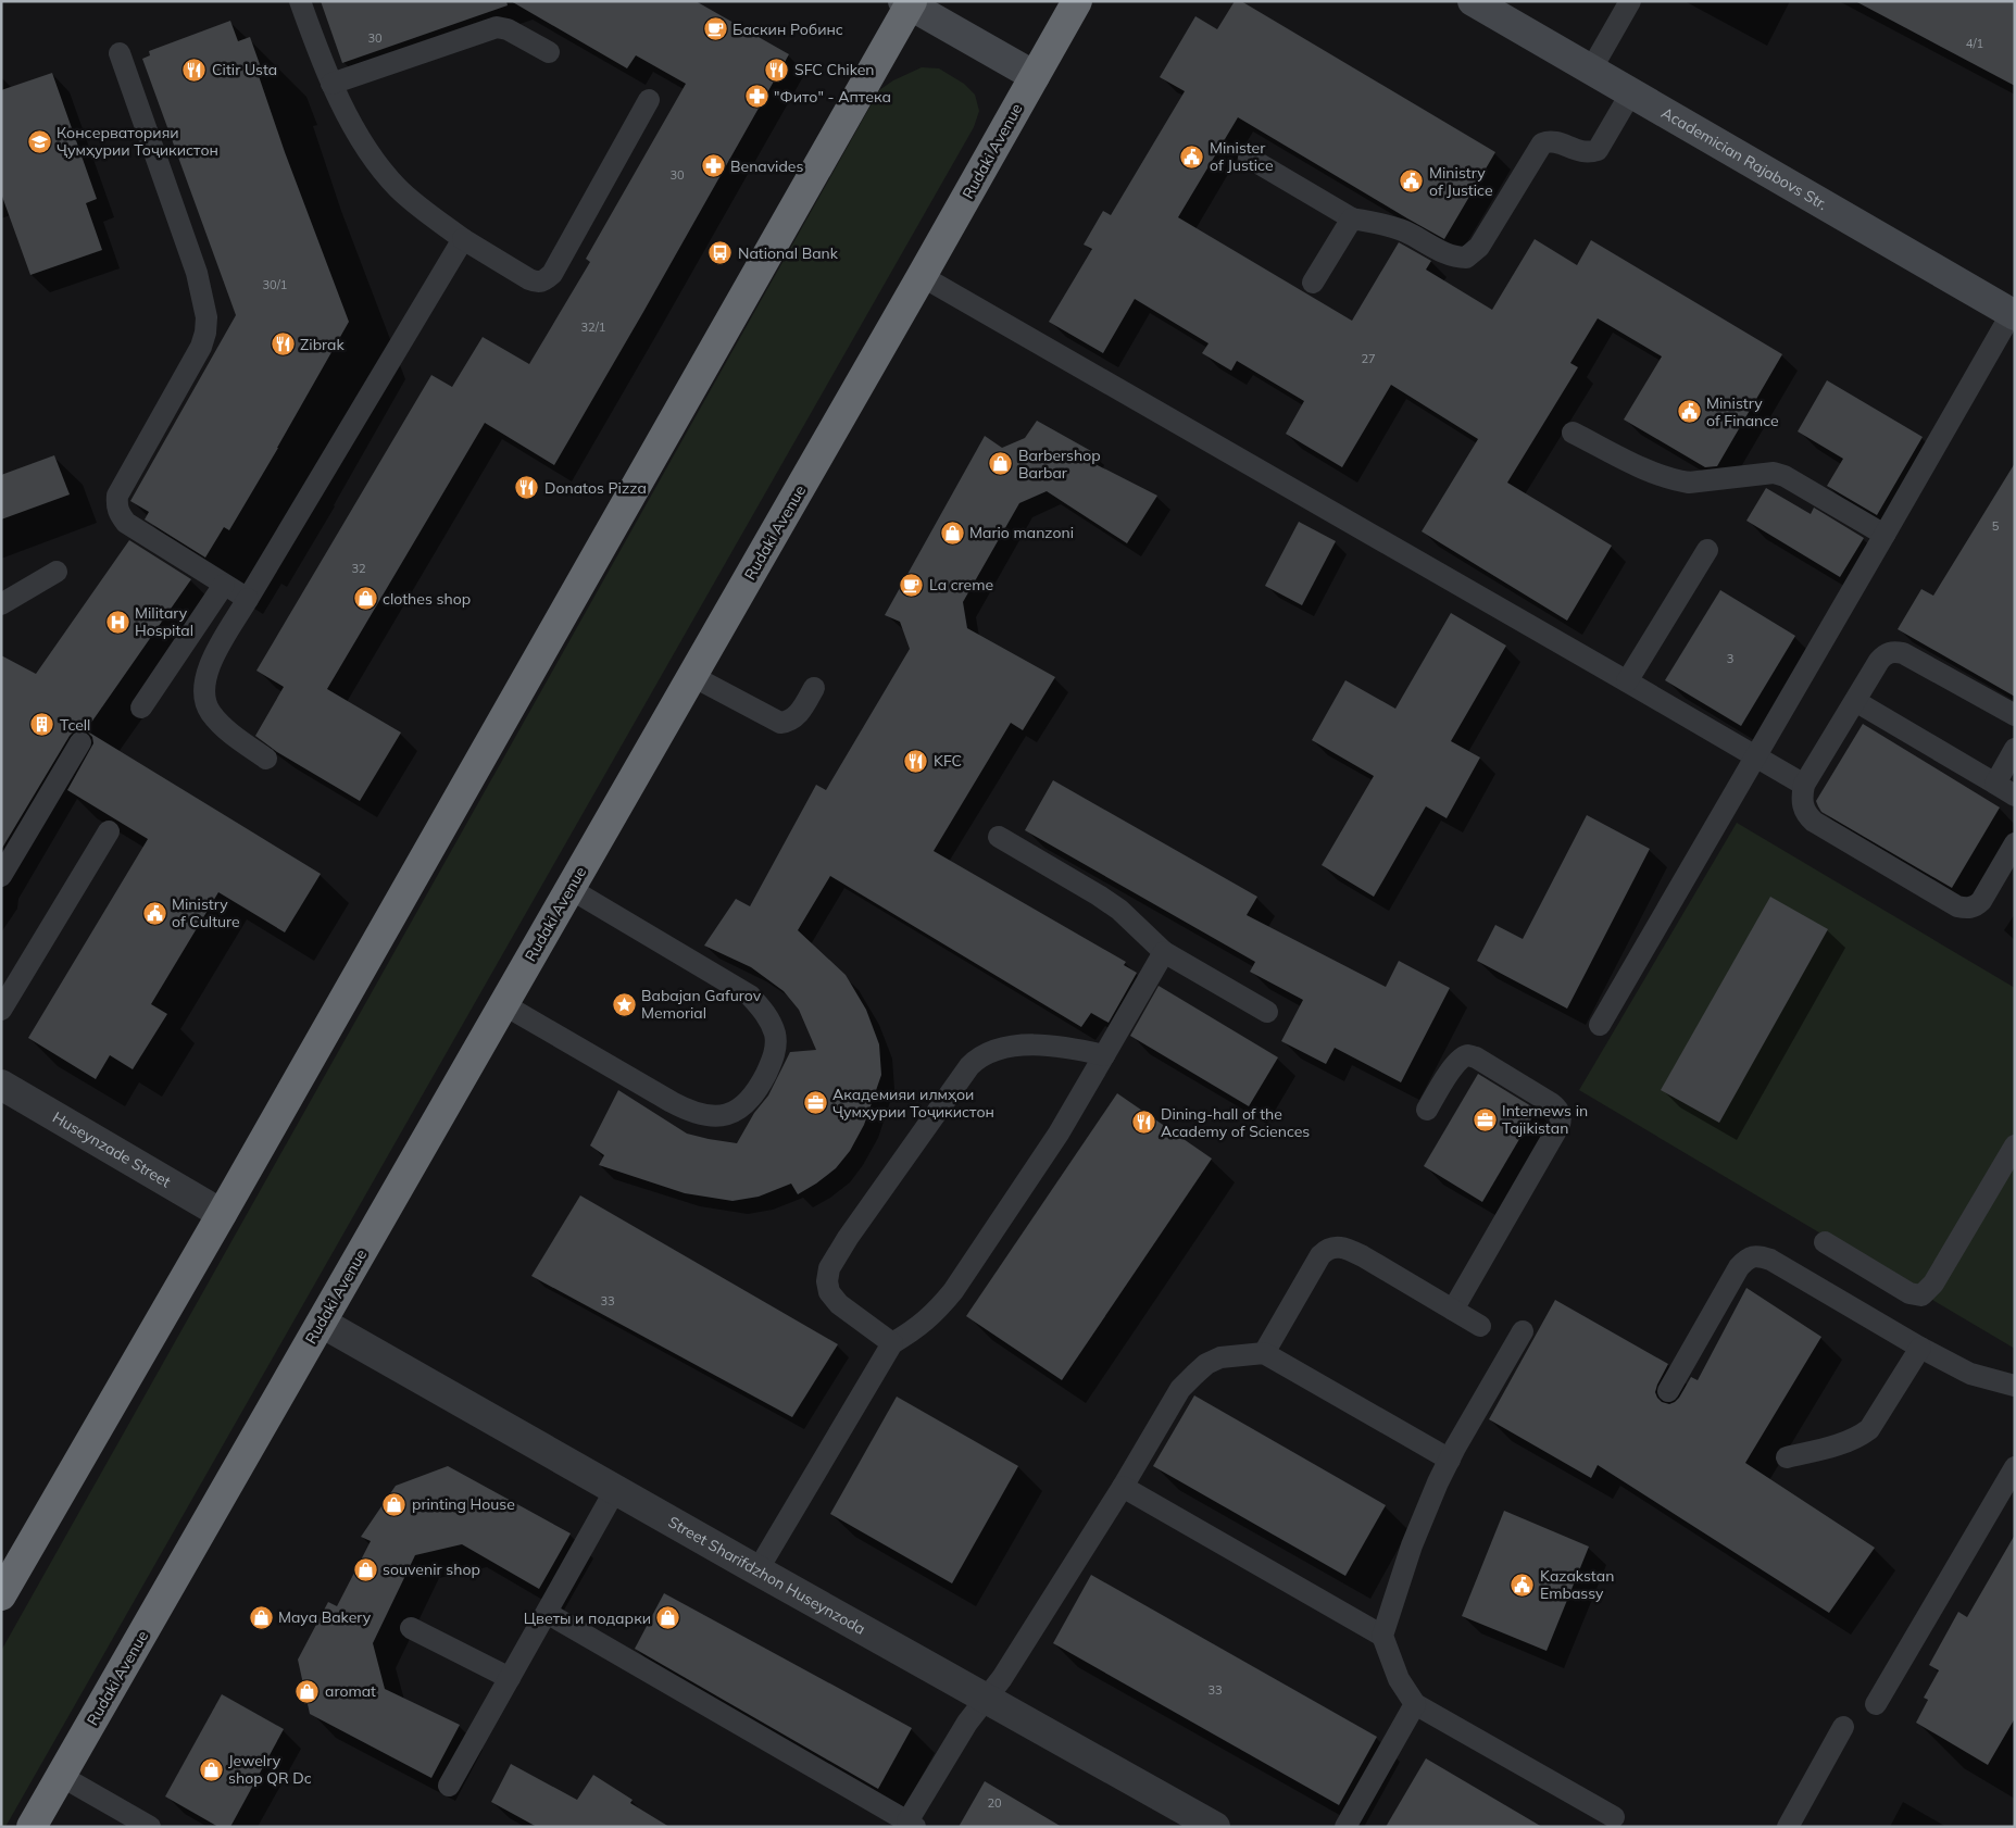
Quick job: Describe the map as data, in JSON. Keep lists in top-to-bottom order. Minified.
{"streets":{"highway":["Rudaki Avenue"],"street":["Academician Rajabovs Str.","Huseynzade Street","Street Sharifdzhon Huseynzoda"]},"crossings":[["Rudaki Avenue","Street Sharifdzhon Huseynzoda"]],"places":{"cafe":["Баскин Робинс","La creme"],"restaurant":["Citir Usta","SFC Chiken","Zibrak","Donatos Pizza","KFC","Dining-hall of the Academy of Sciences"],"pharmacy":["\"Фито\" - Аптека","Benavides"],"school or university":["Консерваторияи Ҷумҳурии Тоҷикистон"],"public building":["Minister of Justice","Ministry of Justice","Ministry of Finance","Ministry of Culture","Kazakstan Embassy"],"bus stop":["National Bank"],"shop":["Barbershop Barbar","Mario manzoni","clothes shop","printing House","souvenir shop","Maya Bakery","Цветы и подарки","aromat","Jewelry shop QR Dc"],"hospital":["Military Hospital"],"building":["Tcell"],"place":["Babajan Gafurov Memorial"],"office":["Академияи илмҳои Ҷумҳурии Тоҷикистон","Internews in Tajikistan"]},"house_numbers":["30","4/1","30","30/1","32/1","27","5","32","3","33","33","20"]}
